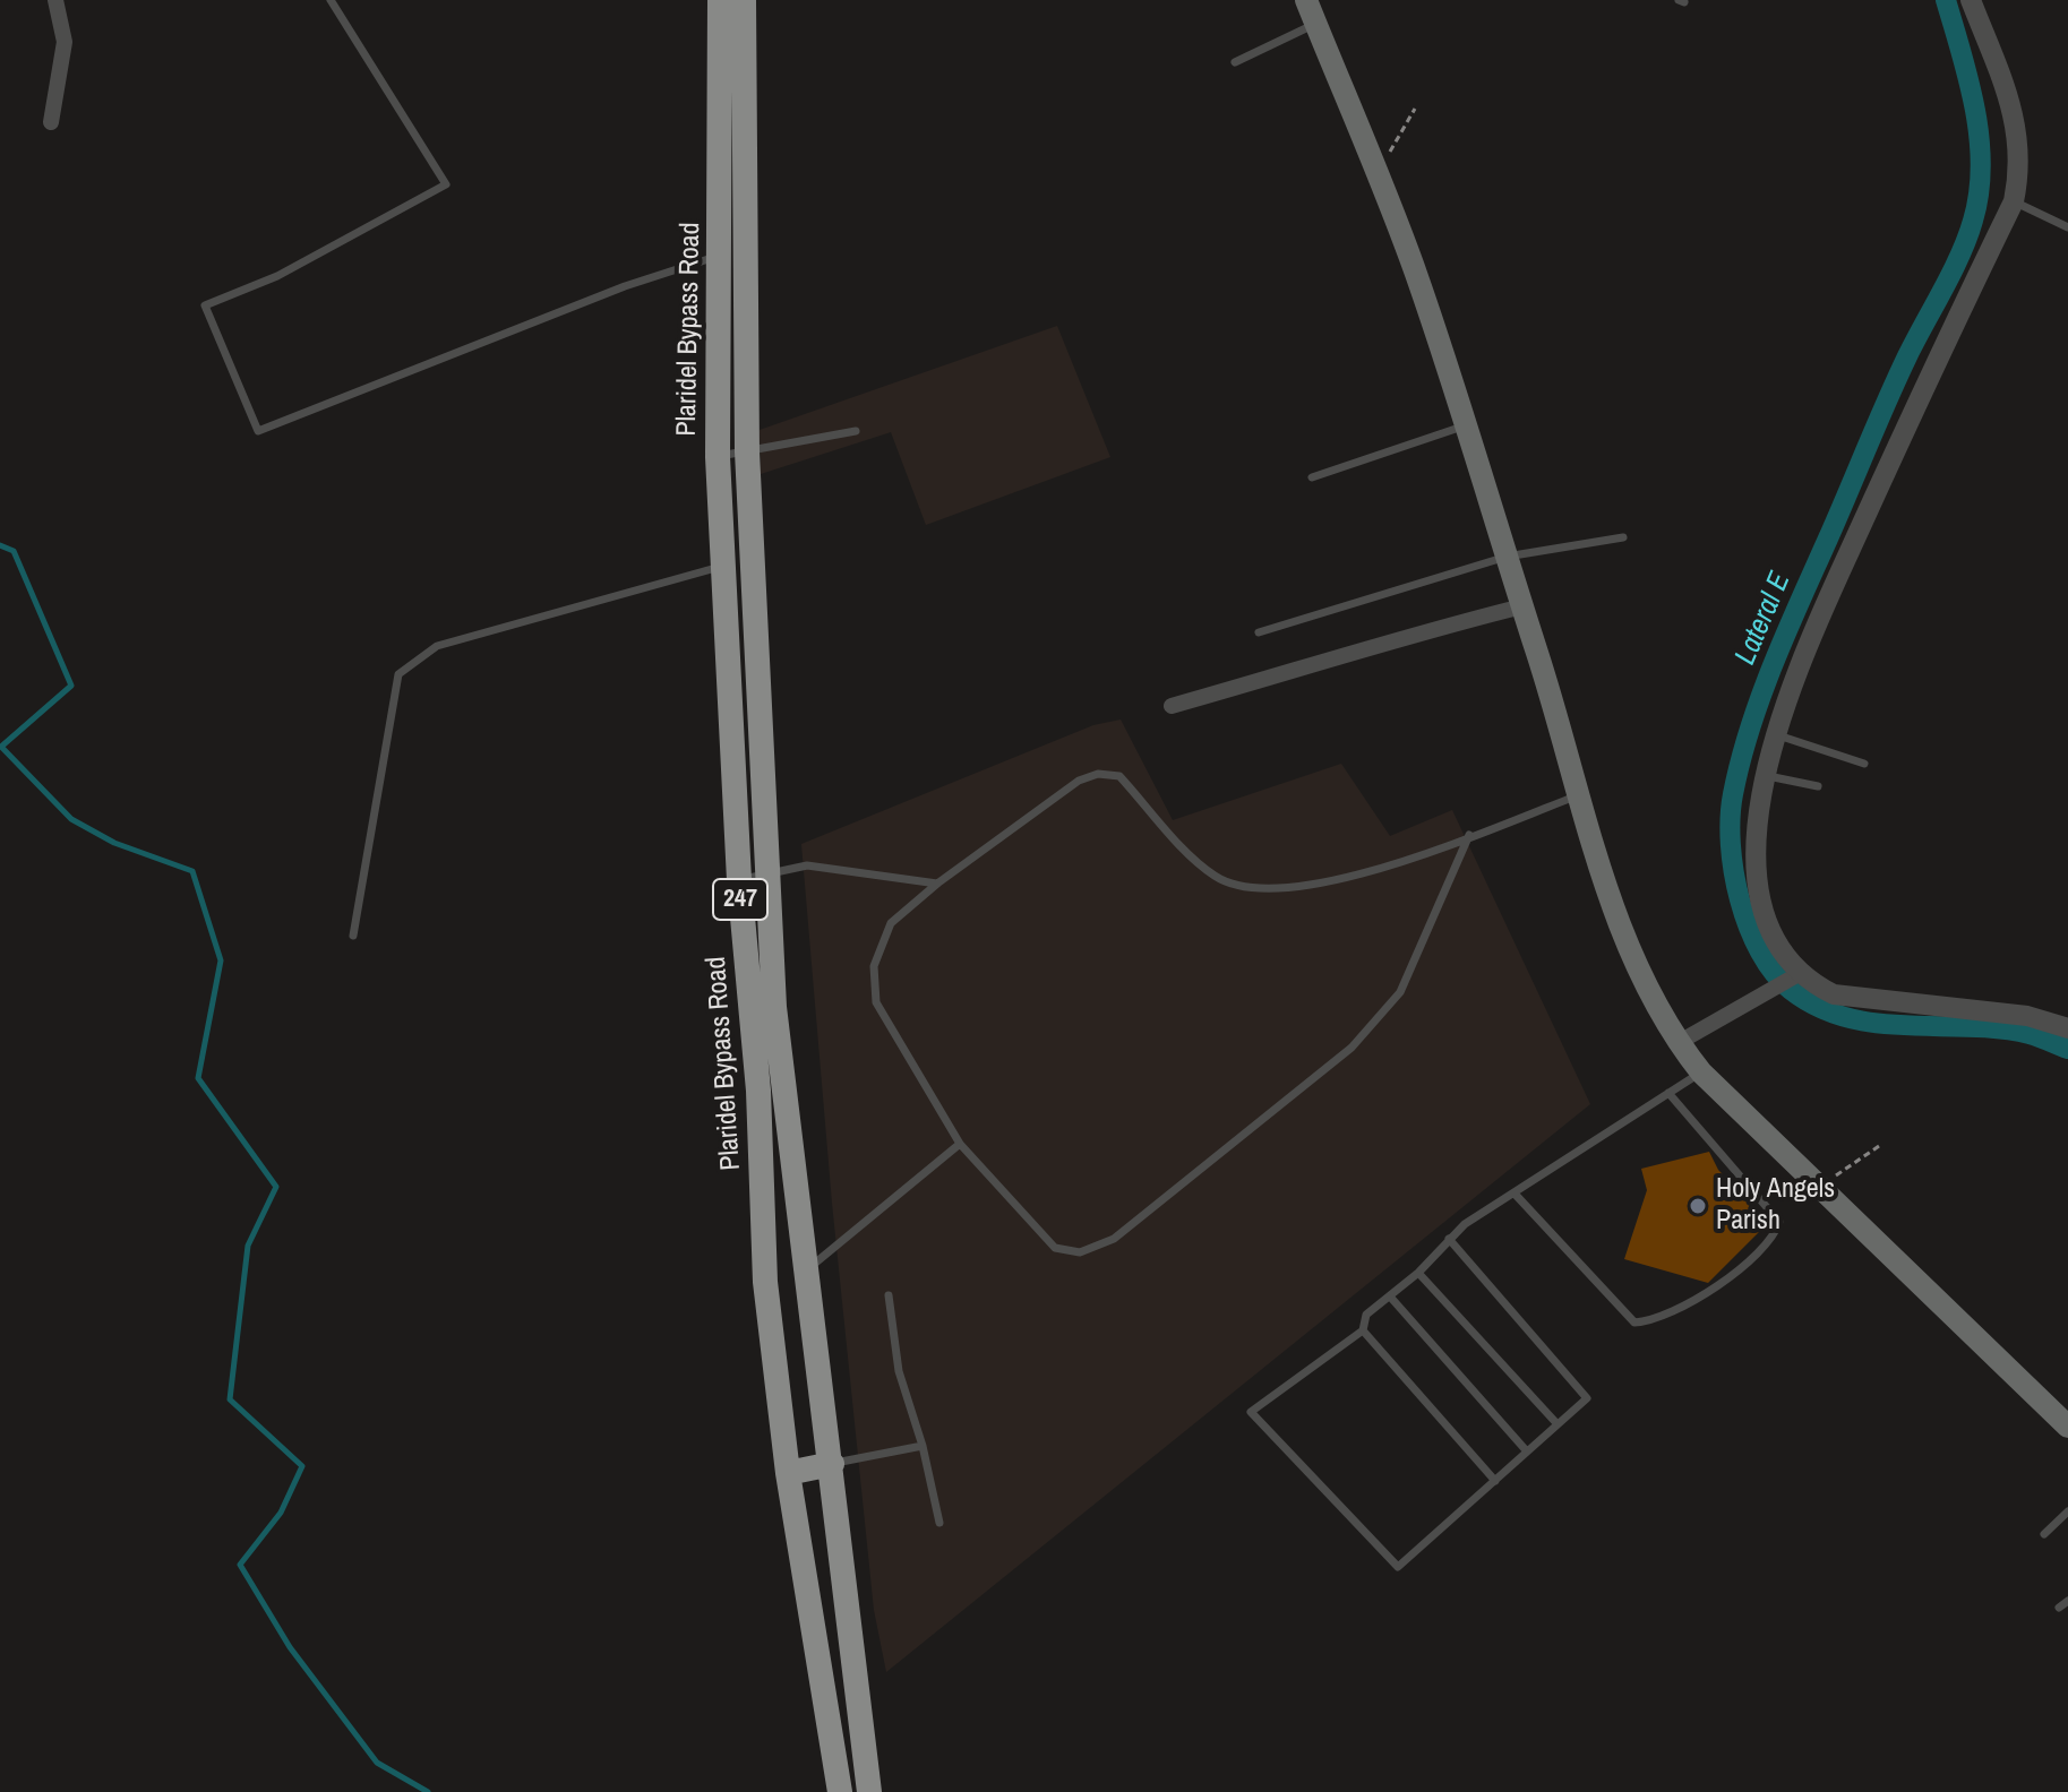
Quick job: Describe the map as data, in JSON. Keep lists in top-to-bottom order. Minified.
{"streets":{"highway":["Plaridel Bypass Road","247"]},"water":["Lateral E"],"places":["Holy Angels Parish"]}
